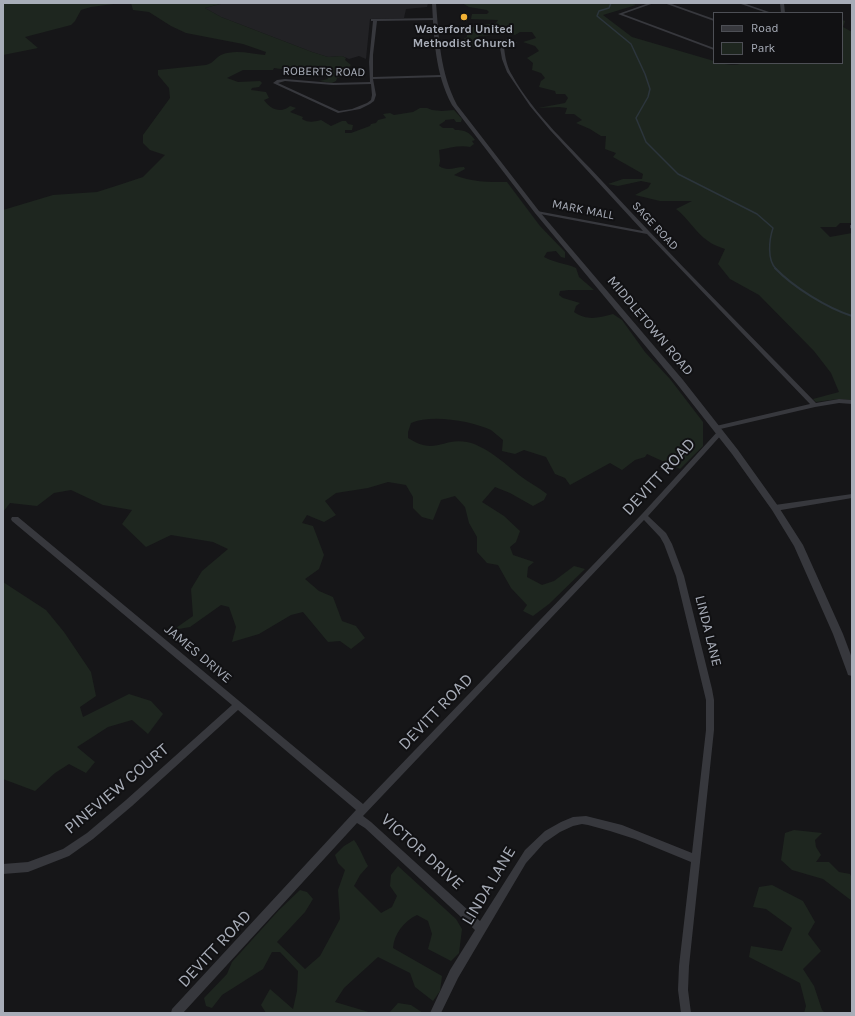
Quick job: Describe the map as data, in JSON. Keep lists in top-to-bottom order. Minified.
{"streets":{"street":["ROBERTS ROAD","MARK MALL","SAGE ROAD","MIDDLETOWN ROAD","DEVITT ROAD","LINDA LANE","JAMES DRIVE","PINEVIEW COURT","VICTOR DRIVE"]},"crossings":[["ROBERTS ROAD","MIDDLETOWN ROAD"],["MARK MALL","SAGE ROAD"],["MARK MALL","MIDDLETOWN ROAD"],["MIDDLETOWN ROAD","DEVITT ROAD"],["DEVITT ROAD","LINDA LANE"],["DEVITT ROAD","JAMES DRIVE"],["DEVITT ROAD","VICTOR DRIVE"],["LINDA LANE","VICTOR DRIVE"],["JAMES DRIVE","PINEVIEW COURT"],["JAMES DRIVE","VICTOR DRIVE"]],"places":["Waterford United Methodist Church"],"legend":["Road","Park"]}
